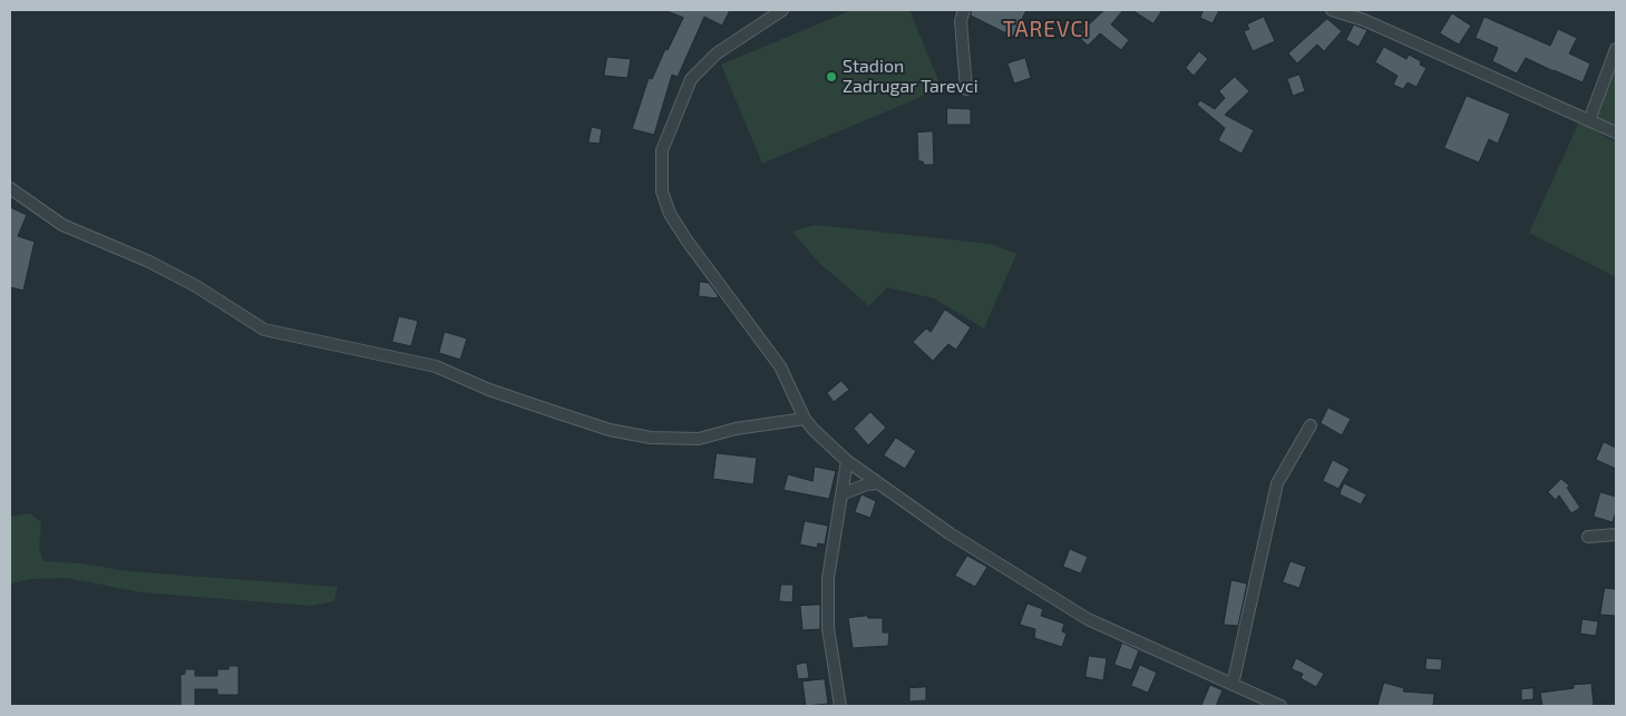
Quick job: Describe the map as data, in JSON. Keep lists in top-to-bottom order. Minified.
{"districts":["TAREVCI"],"places":["Stadion Zadrugar Tarevci"]}
